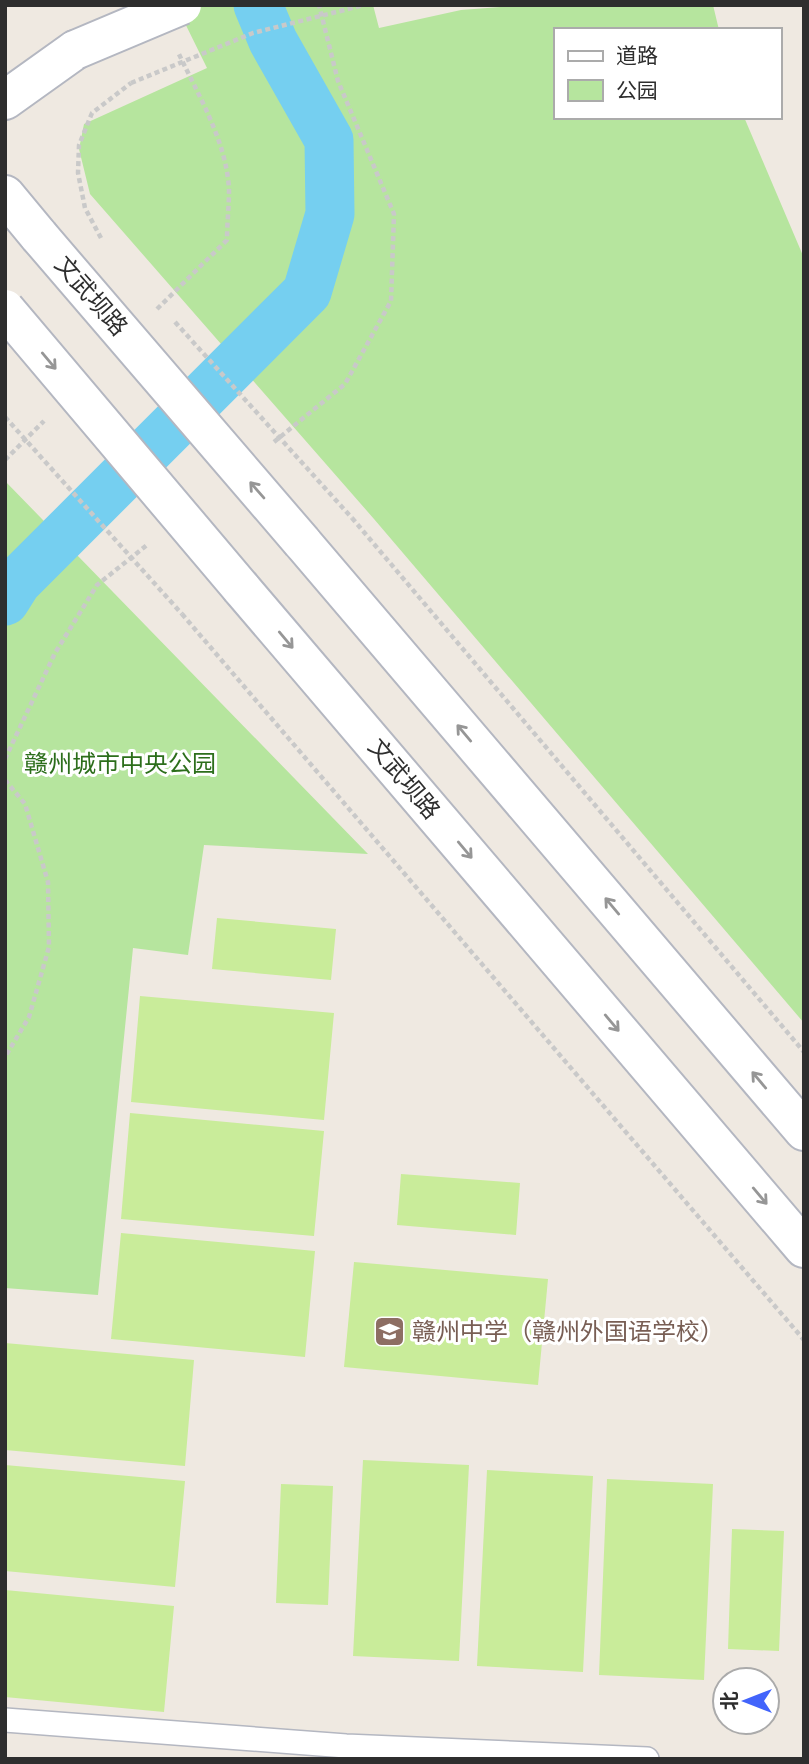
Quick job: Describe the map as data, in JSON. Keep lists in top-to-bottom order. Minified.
{"streets":{"main road":["文武坝路"]},"parks":["赣州城市中央公园"],"places":{"school or university":["赣州中学（赣州外国语学校）"]},"legend":["道路","公园"],"north":"left"}
